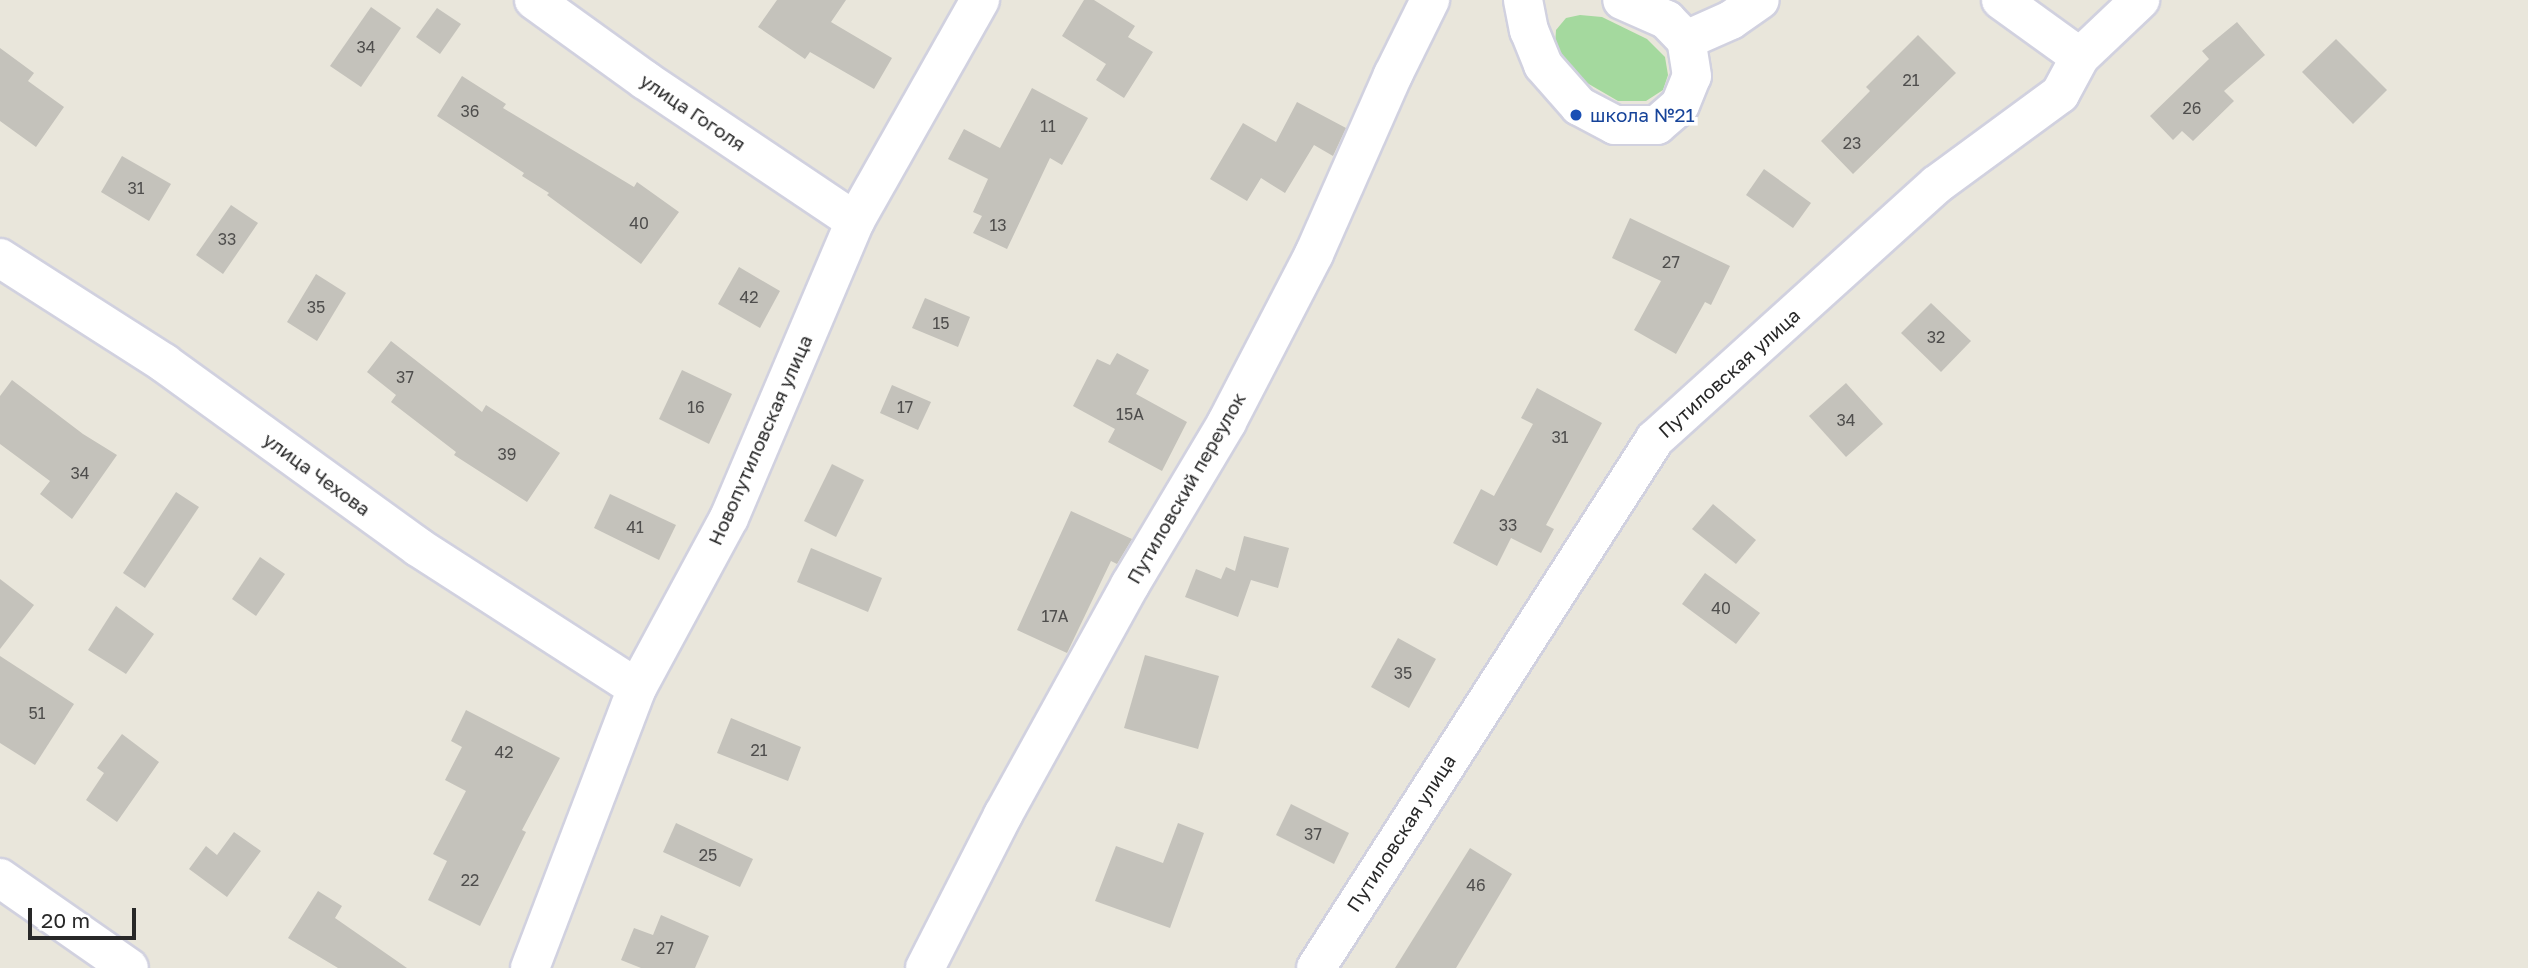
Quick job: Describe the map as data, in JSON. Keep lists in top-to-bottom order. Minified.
{"streets":{"street":["улица Гоголя","Путиловская улица","Новопутиловская улица","улица Чехова","Путиловский переулок"]},"crossings":[["улица Гоголя","Новопутиловская улица"],["Новопутиловская улица","улица Чехова"]],"places":["школа №21"],"house_numbers":["34","21","26","36","11","23","31","40","13","33","27","42","35","15","32","37","16","17","15А","34","31","39","34","33","41","40","17А","35","51","21","42","37","25","22","46","27"],"scale_bar":"20 m"}
